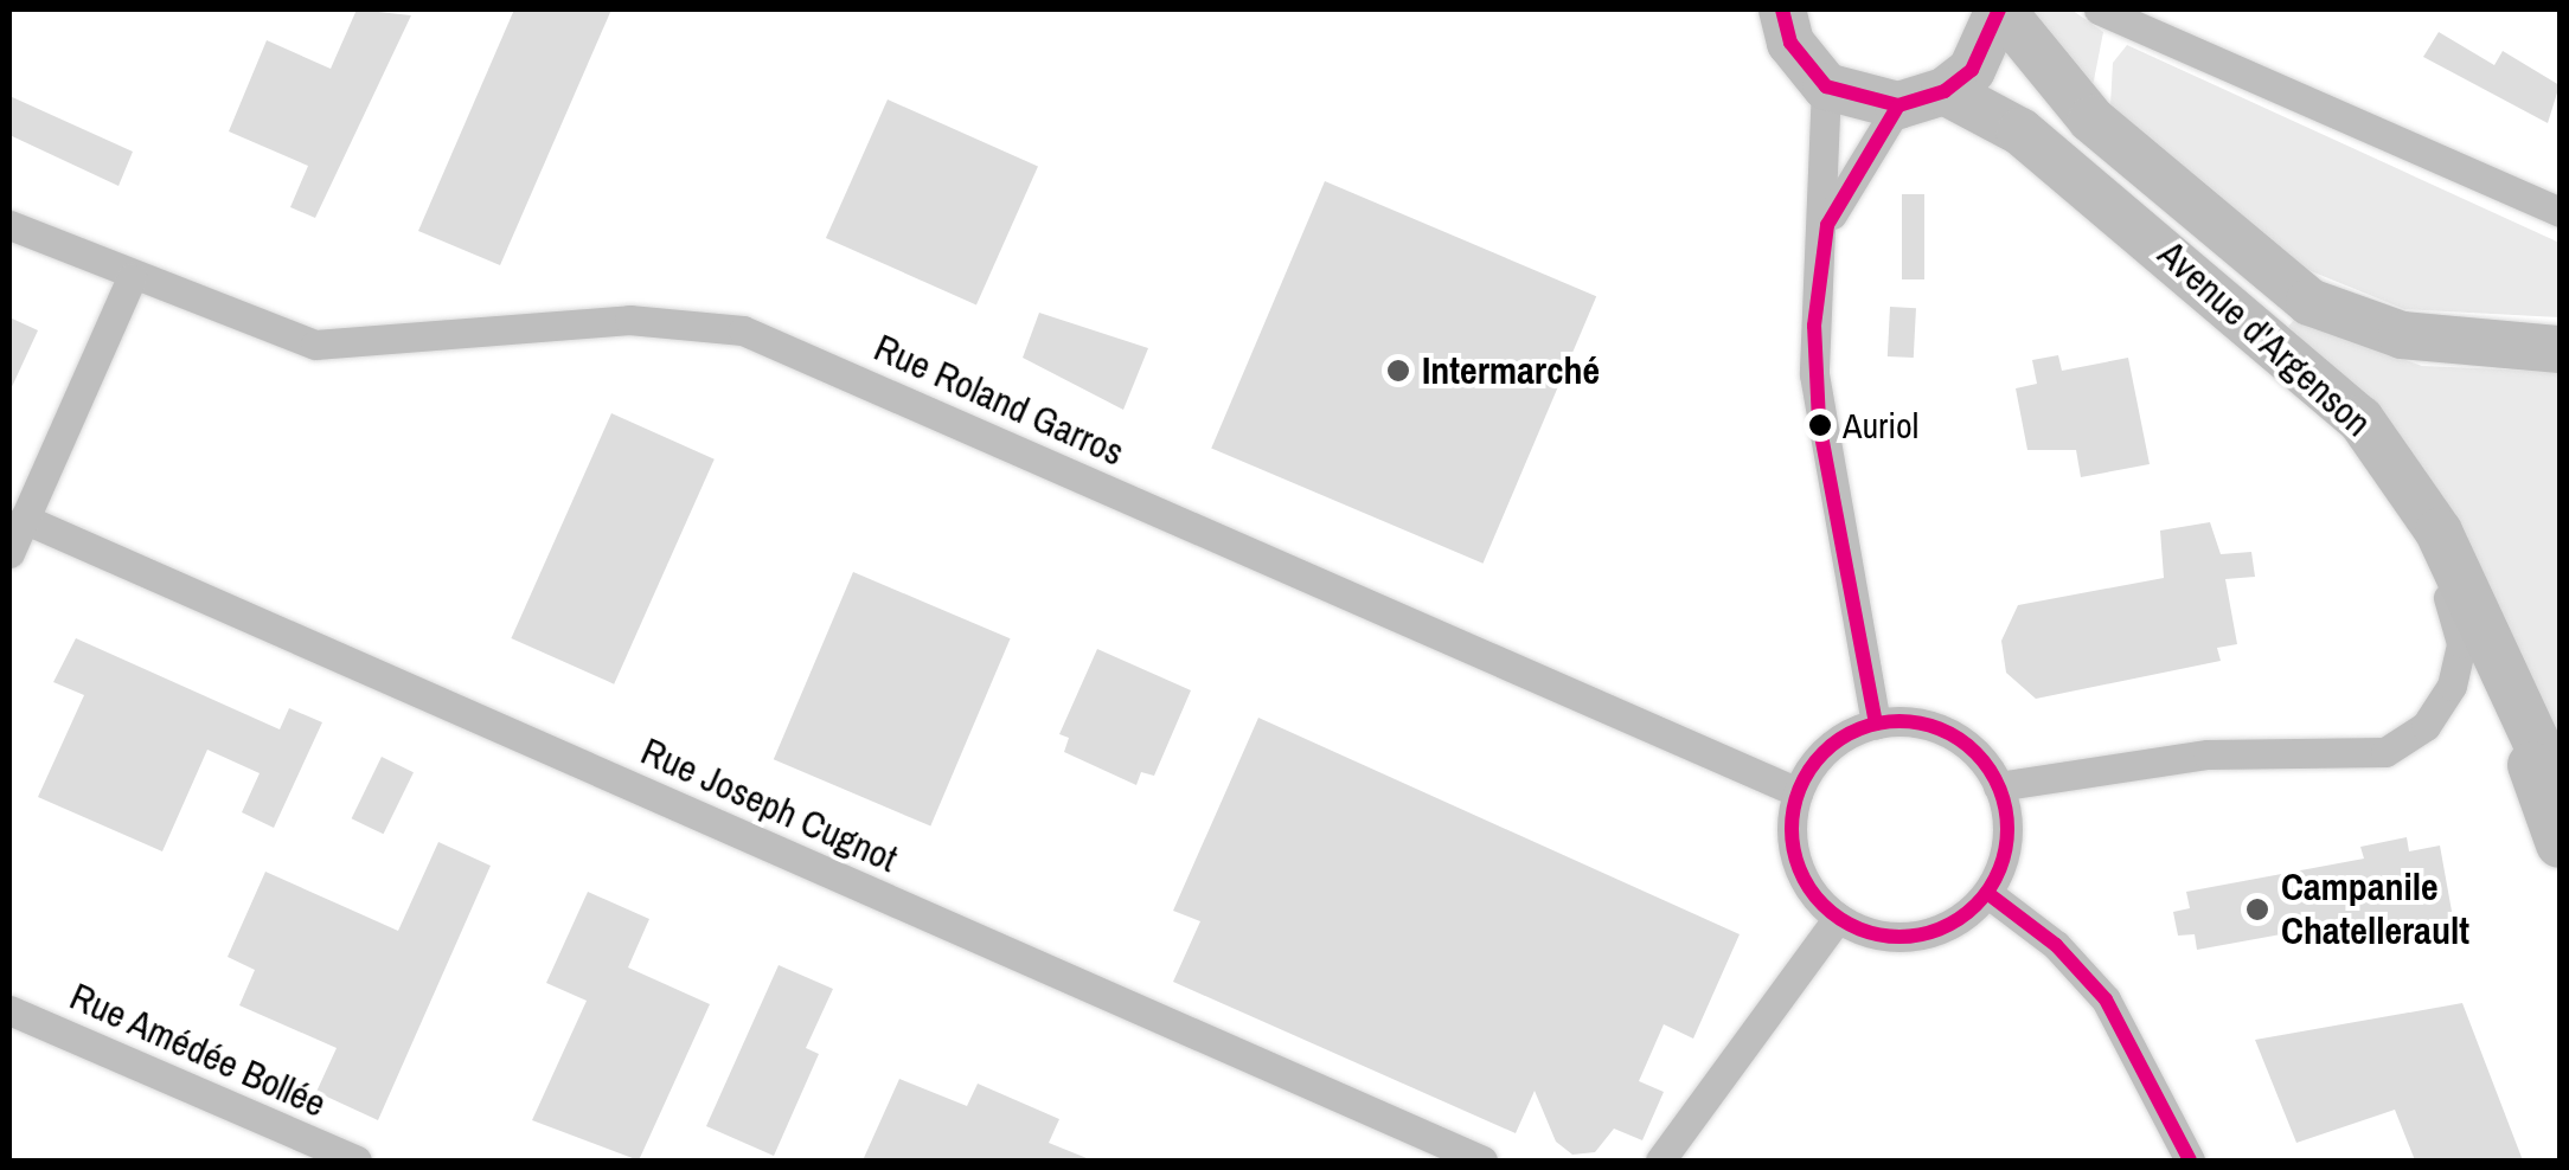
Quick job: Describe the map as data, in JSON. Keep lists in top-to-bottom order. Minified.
{"streets":{"main road":["Avenue d'Argenson"],"street":["Rue Roland Garros","Rue Joseph Cugnot","Rue Amédée Bollée"]},"places":["Intermarché","Auriol","Campanile Chatellerault"]}
